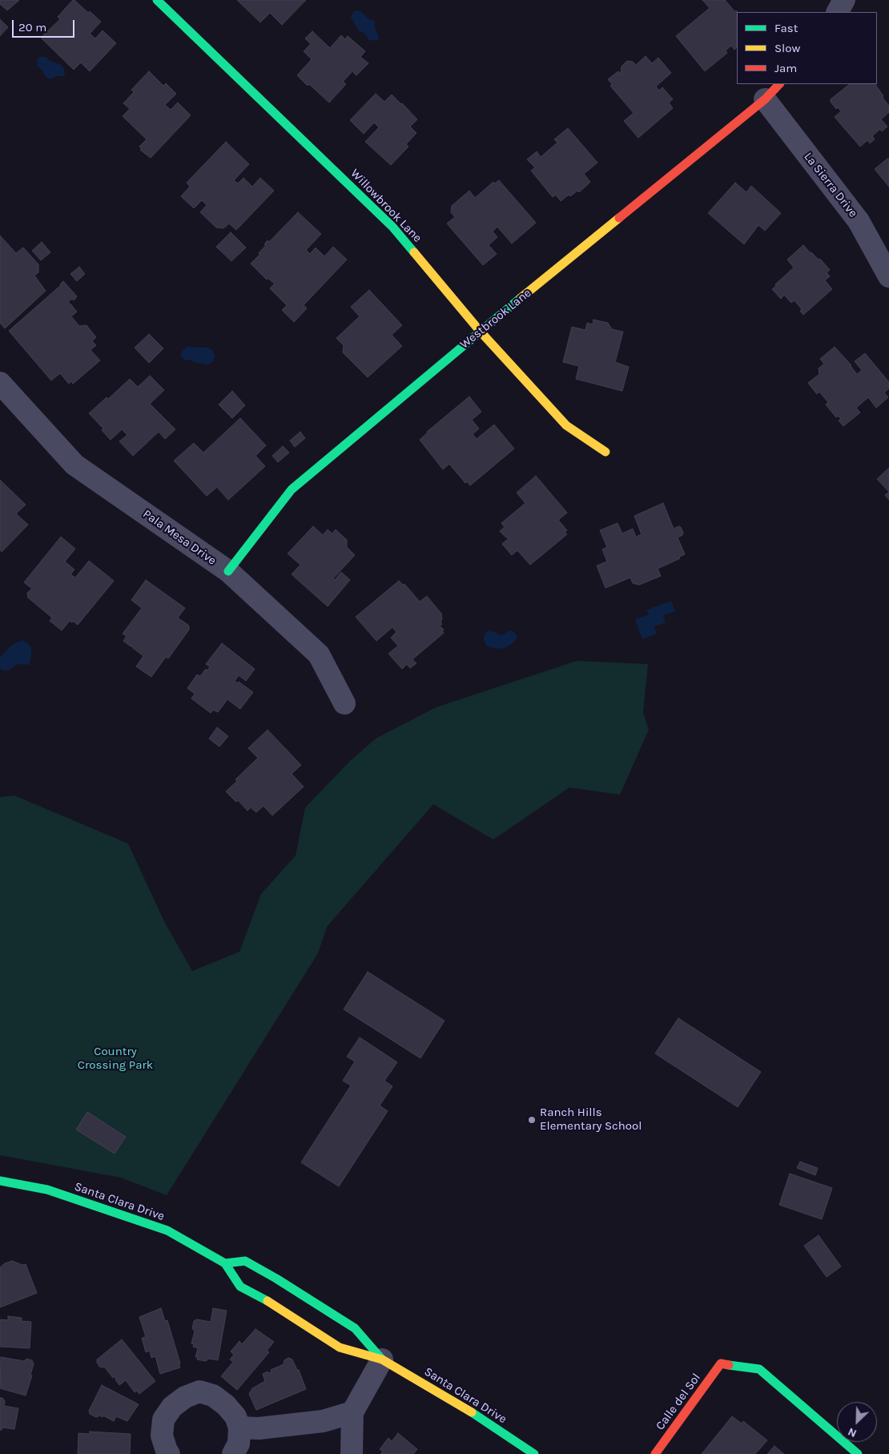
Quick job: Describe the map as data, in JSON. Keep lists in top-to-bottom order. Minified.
{"streets":{"street":["La Sierra Drive","Willowbrook Lane","Westbrook Lane","Pala Mesa Drive","Santa Clara Drive","Calle del Sol"]},"crossings":[["La Sierra Drive","Westbrook Lane"],["Willowbrook Lane","Westbrook Lane"],["Westbrook Lane","Pala Mesa Drive"]],"parks":["Country Crossing Park"],"places":["Ranch Hills Elementary School"],"legend":["Fast","Slow","Jam"],"scale_bar":"20 m","north":"bottom left"}
